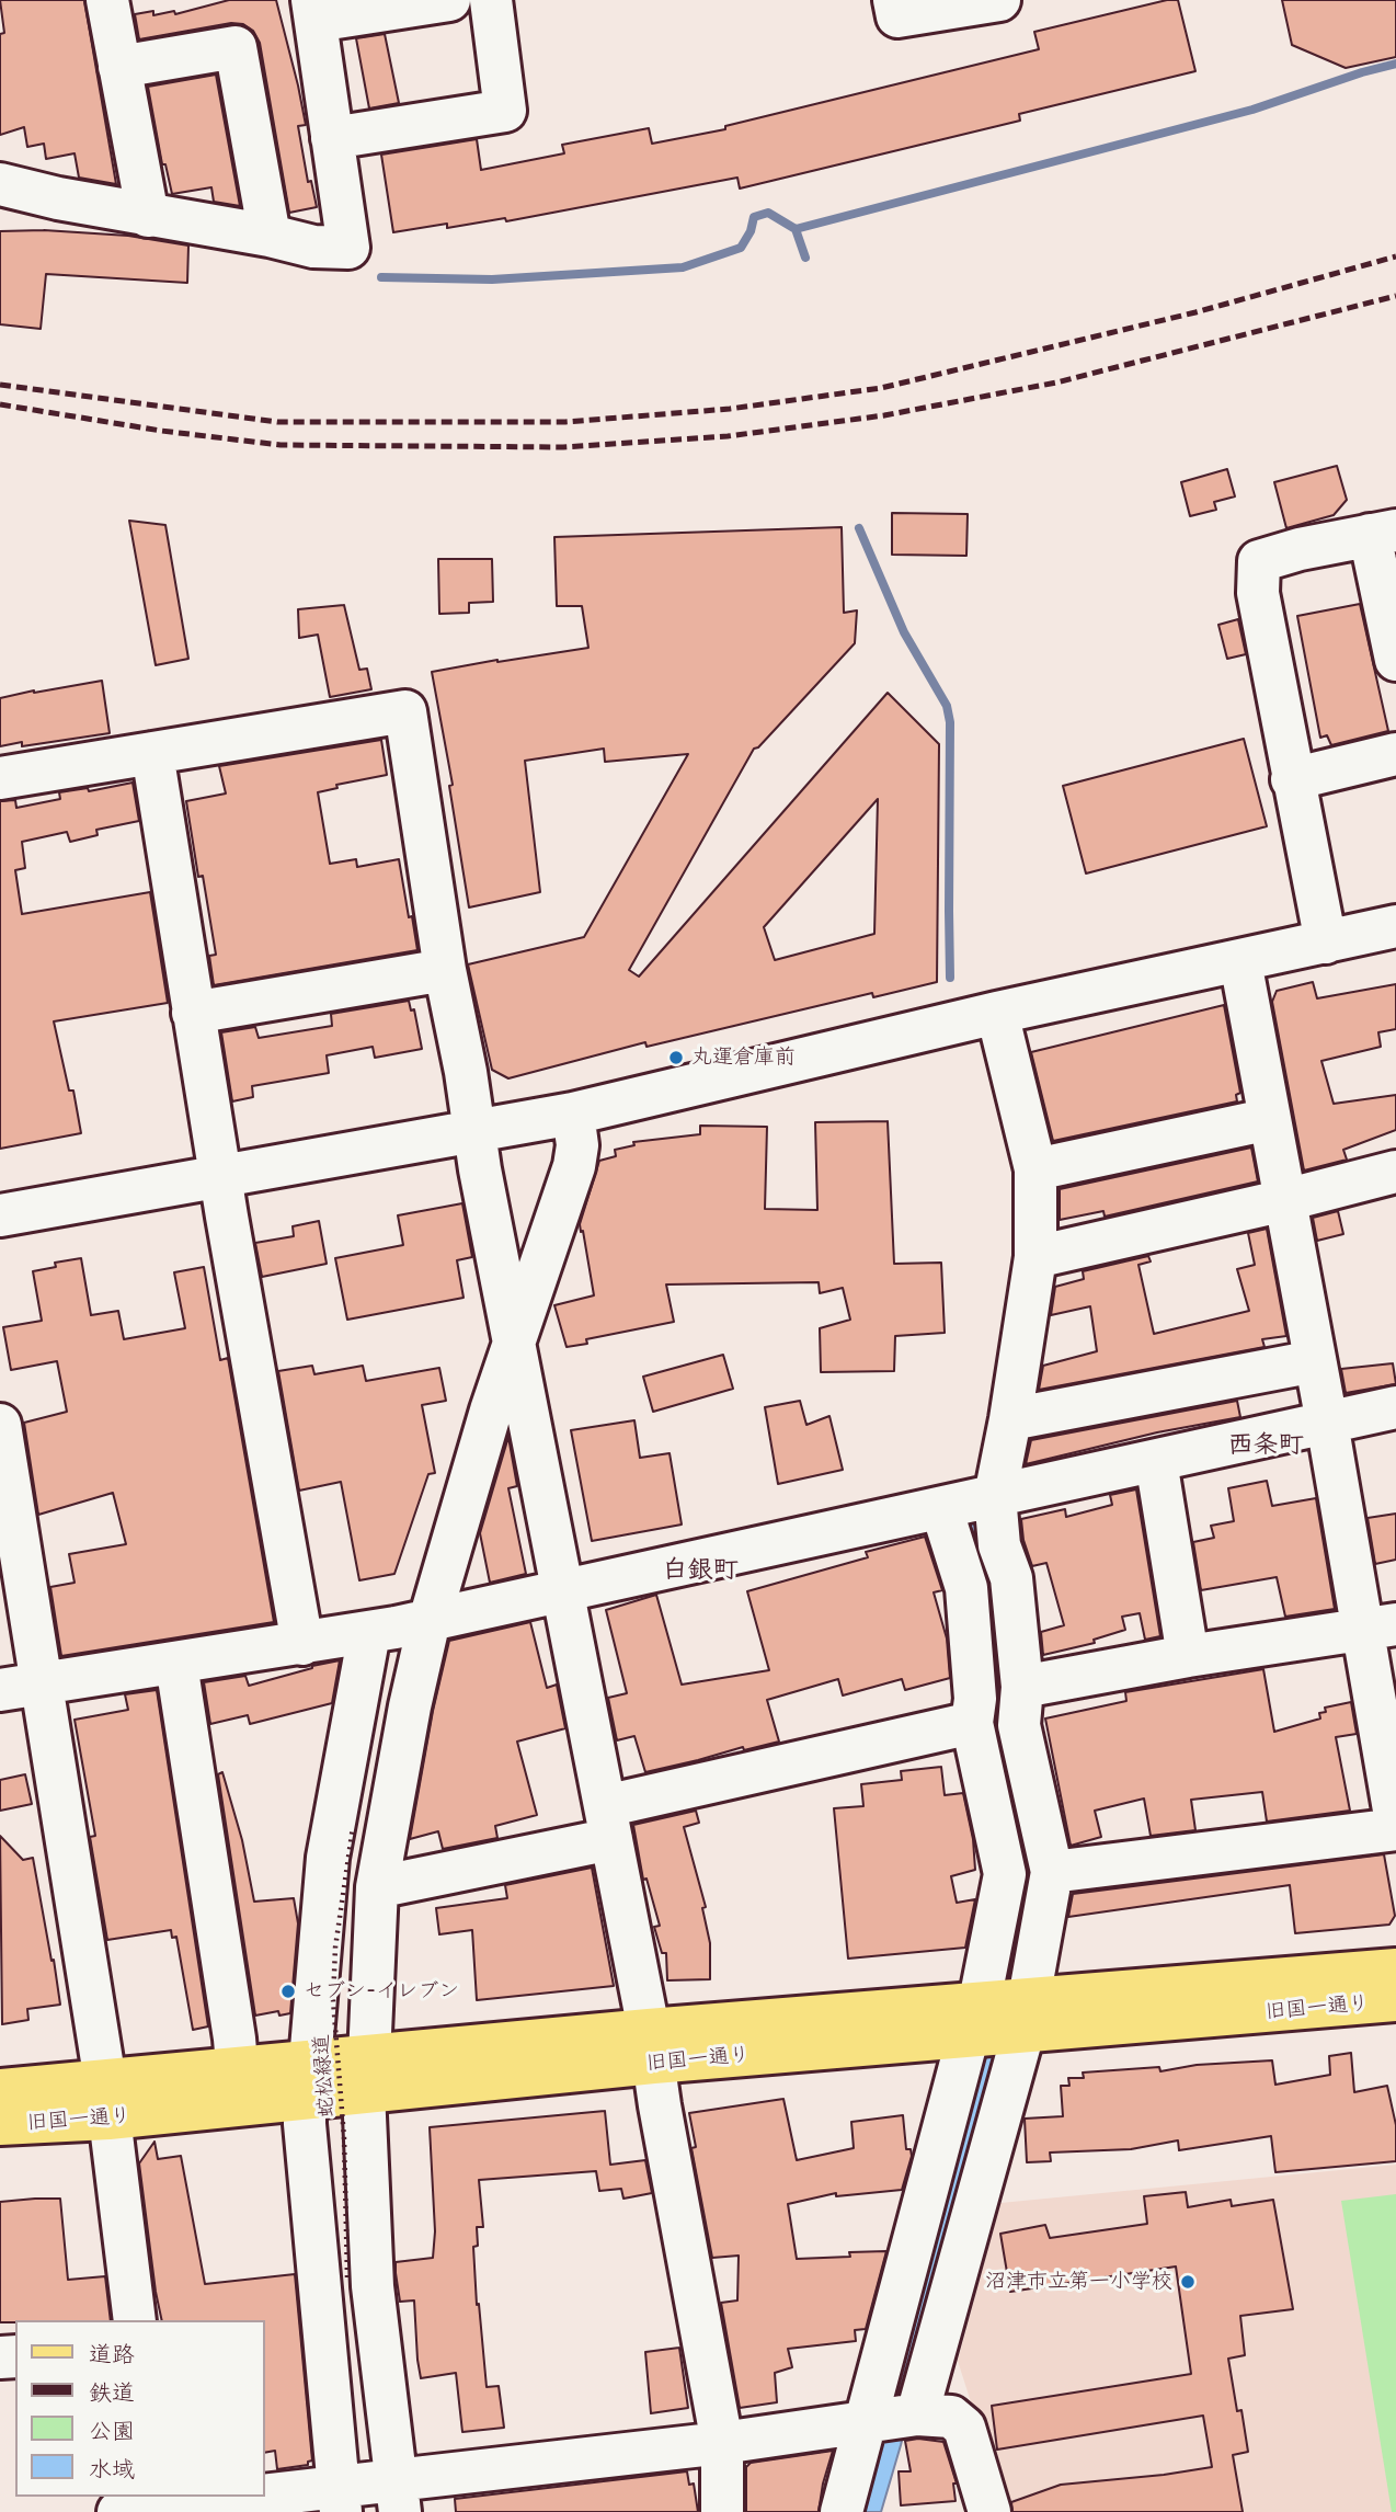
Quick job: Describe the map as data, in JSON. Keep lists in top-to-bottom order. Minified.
{"streets":{"main road":["旧国一通り"],"path":["蛇松緑道"]},"districts":["西条町","白銀町"],"places":["丸運倉庫前","セブン-イレブン","沼津市立第一小学校"],"legend":["道路","鉄道","公園","水域"]}
